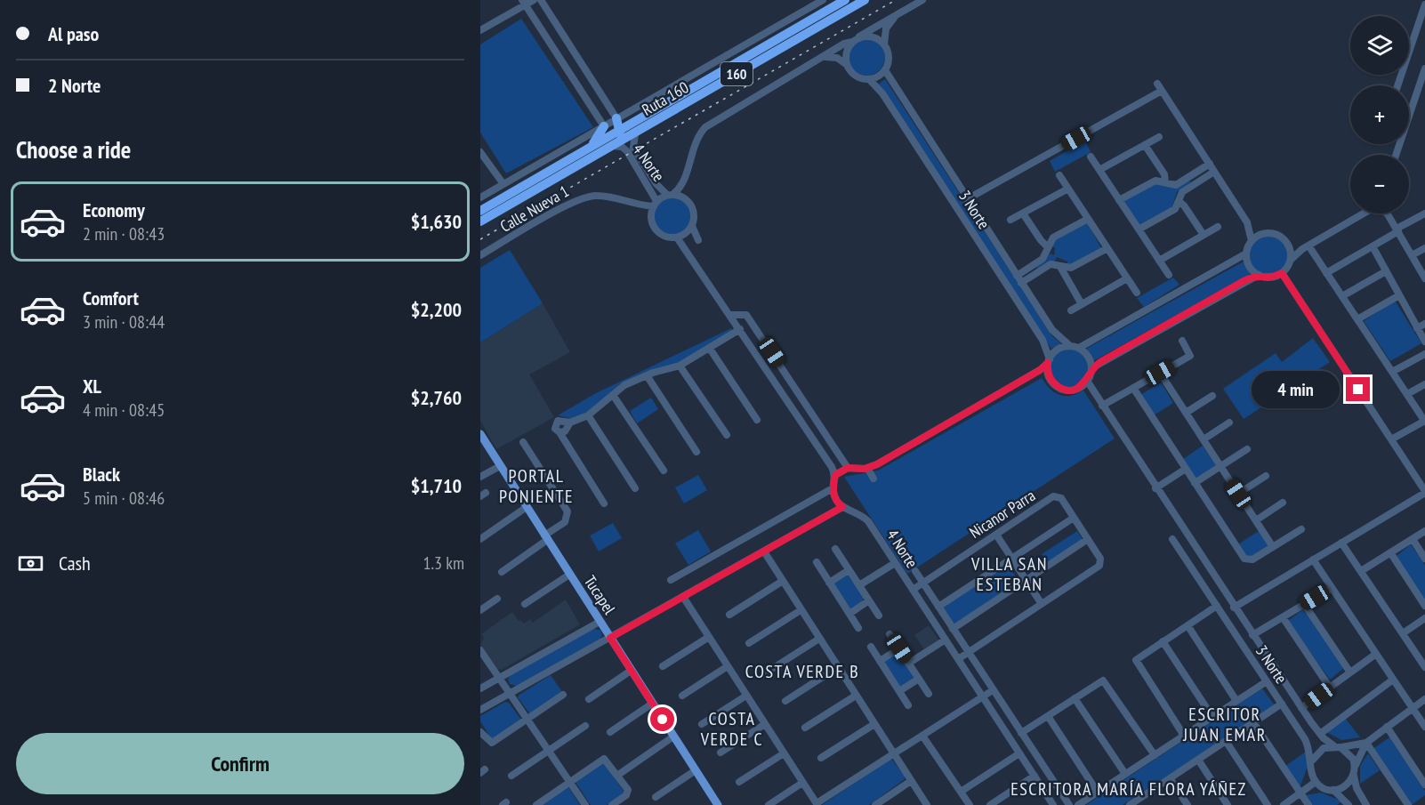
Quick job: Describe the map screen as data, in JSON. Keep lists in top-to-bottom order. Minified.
{"streets":{"highway":["160","Ruta 160"],"main road":["Tucapel"],"street":["4 Norte","Calle Nueva 1","3 Norte","Nicanor Parra"]},"crossings":[["Ruta 160","4 Norte"],["4 Norte","Calle Nueva 1"],["4 Norte","Nicanor Parra"]],"districts":["PORTAL PONIENTE","VILLA SAN ESTEBAN","COSTA VERDE B","ESCRITOR JUAN EMAR","COSTA VERDE C","ESCRITORA MARÍA FLORA YÁÑEZ"],"page":{"banner":["Al paso","2 Norte"],"map_buttons":["+","−"],"heading":"Choose a ride","list":[{"name":"Economy","note":"2 min · 08:43","value":"$1,630"},{"name":"Comfort","note":"3 min · 08:44","value":"$2,200"},{"name":"XL","note":"4 min · 08:45","value":"$2,760"},{"name":"Black","note":"5 min · 08:46","value":"$1,710"}],"bubble":"4 min","pay":["Cash","1.3 km"],"buttons":"Confirm"}}
